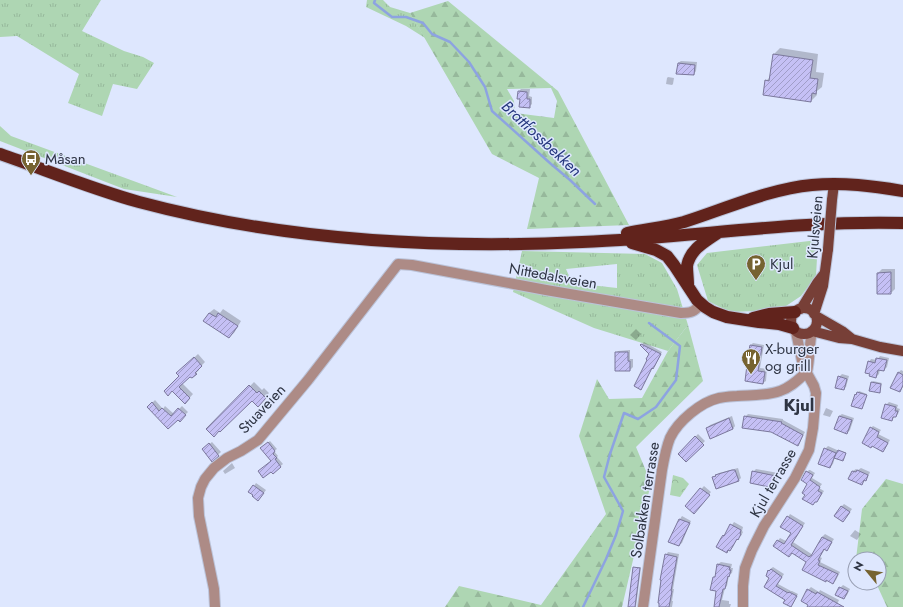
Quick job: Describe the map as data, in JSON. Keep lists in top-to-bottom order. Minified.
{"streets":{"main road":["Kjulsveien"],"street":["Nittedalsveien","Stuaveien","Kjul terrasse","Solbakken terrasse"]},"crossings":[["Kjulsveien","Kjul terrasse"],["Nittedalsveien","Stuaveien"],["Kjul terrasse","Solbakken terrasse"]],"districts":["Kjul"],"water":["Brattfossbekken"],"places":{"bus stop":["Måsan"],"parking":["Kjul"],"restaurant":["X-burger og grill"]},"north":"top left"}
